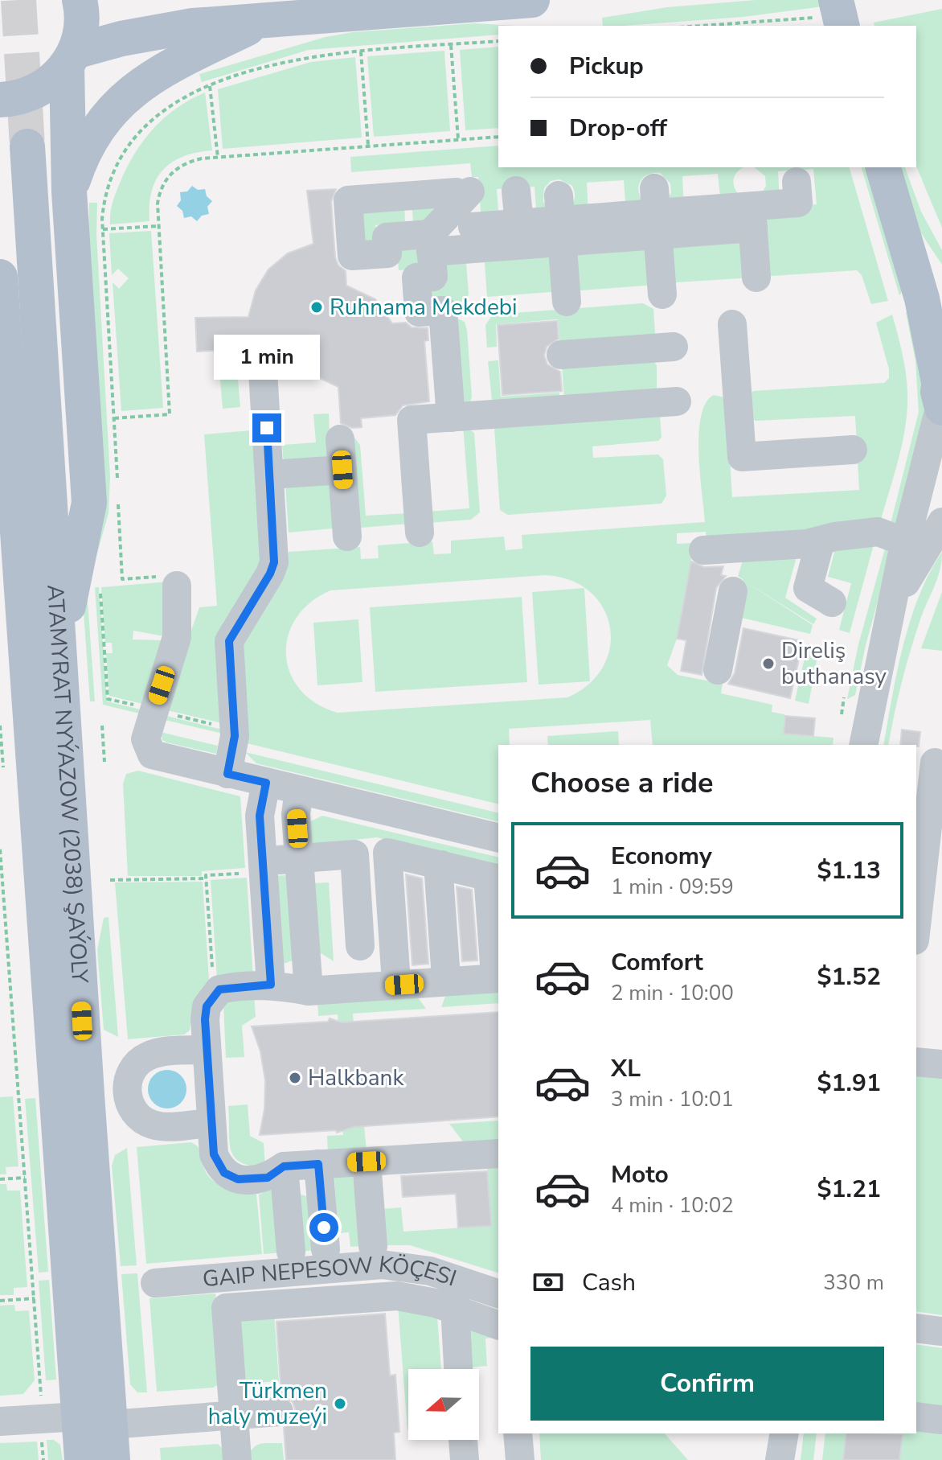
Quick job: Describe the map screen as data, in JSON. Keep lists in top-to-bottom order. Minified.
{"streets":{"main road":["ATAMYRAT NYÝAZOW (2038) ŞAÝOLY"],"street":["GAIP NEPESOW KÖÇESI"]},"places":["Ruhnama Mekdebi","Direliş buthanasy","Halkbank","Türkmen haly muzeýi"],"north":"left","page":{"banner":["Pickup","Drop-off"],"bubble":"1 min","heading":"Choose a ride","list":[{"name":"Economy","note":"1 min · 09:59","value":"$1.13"},{"name":"Comfort","note":"2 min · 10:00","value":"$1.52"},{"name":"XL","note":"3 min · 10:01","value":"$1.91"},{"name":"Moto","note":"4 min · 10:02","value":"$1.21"}],"pay":["Cash","330 m"],"buttons":"Confirm"}}
